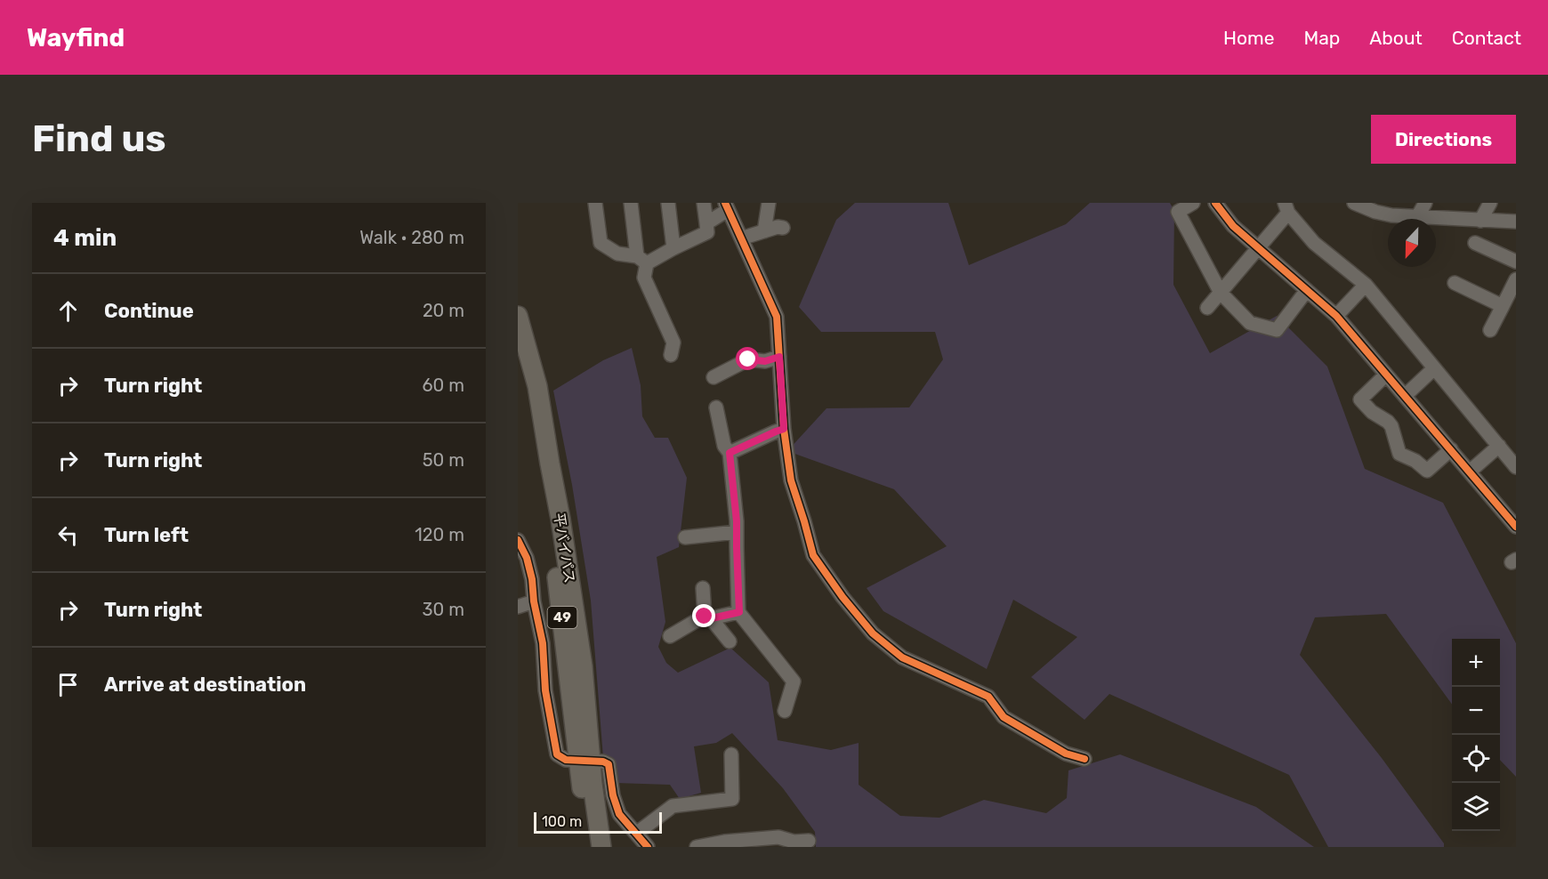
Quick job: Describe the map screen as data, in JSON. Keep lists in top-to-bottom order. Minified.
{"streets":{"highway":["平バイパス","49"]},"scale_bar":"100 m","north":"bottom","page":{"header":"Wayfind","nav":["Home","Map","About","Contact"],"buttons":"Directions","title":"Find us","heading":["4 min","Walk · 280 m"],"list":[["Continue","20 m"],["Turn right","60 m"],["Turn right","50 m"],["Turn left","120 m"],["Turn right","30 m"],"Arrive at destination"],"map_buttons":["+","−"],"scale":"100 m"}}
